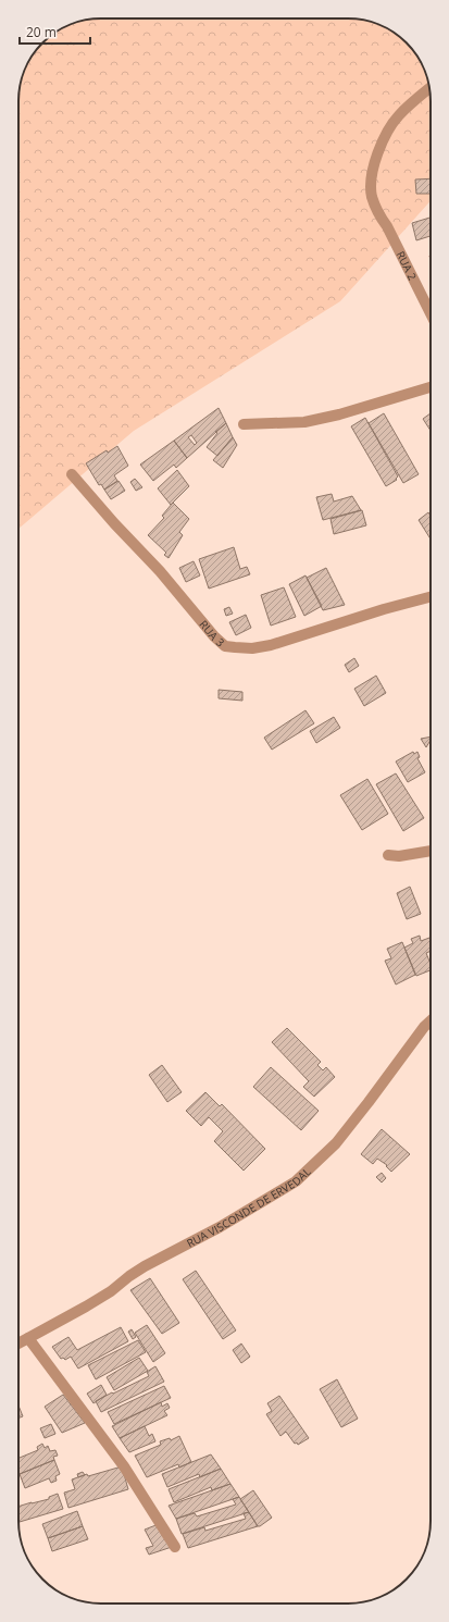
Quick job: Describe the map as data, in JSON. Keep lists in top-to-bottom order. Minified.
{"streets":{"street":["RUA 2","RUA 3","RUA VISCONDE DE ERVEDAL"]},"scale_bar":"20 m"}
